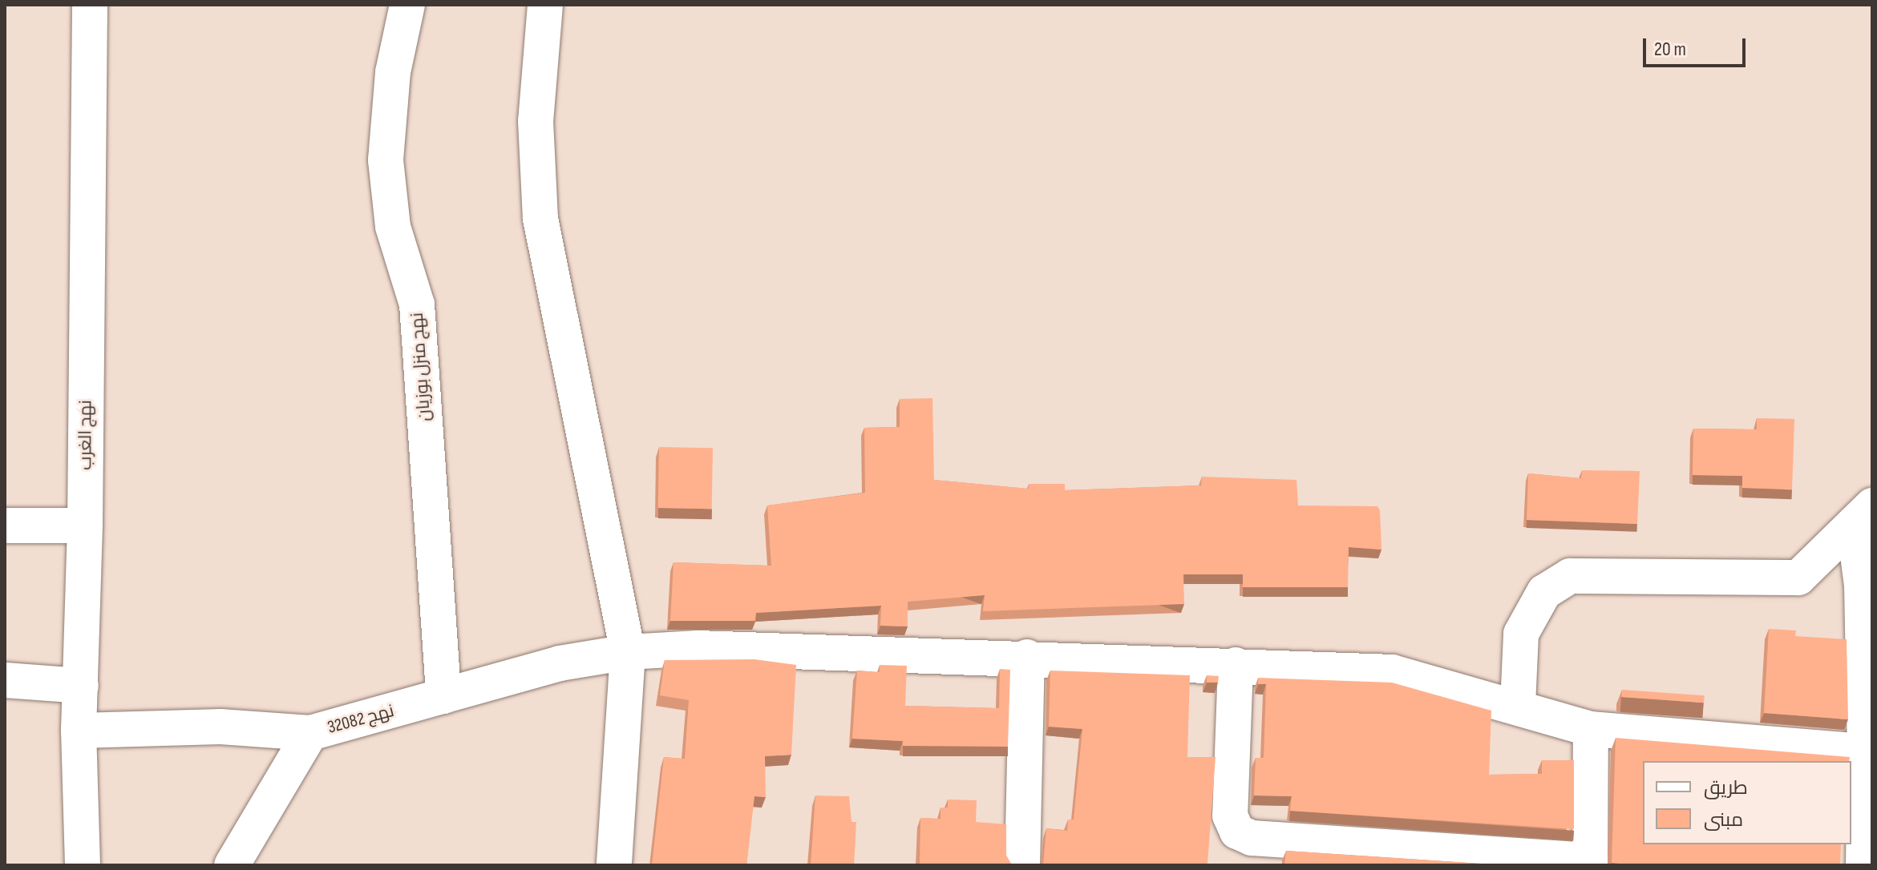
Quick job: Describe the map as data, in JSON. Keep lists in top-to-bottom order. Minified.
{"streets":{"street":["نهج منزل بوزيان","نهج الغرب","نهج 32082"]},"crossings":[["نهج منزل بوزيان","نهج 32082"]],"legend":["طريق","مبنى"],"scale_bar":"20 m"}
